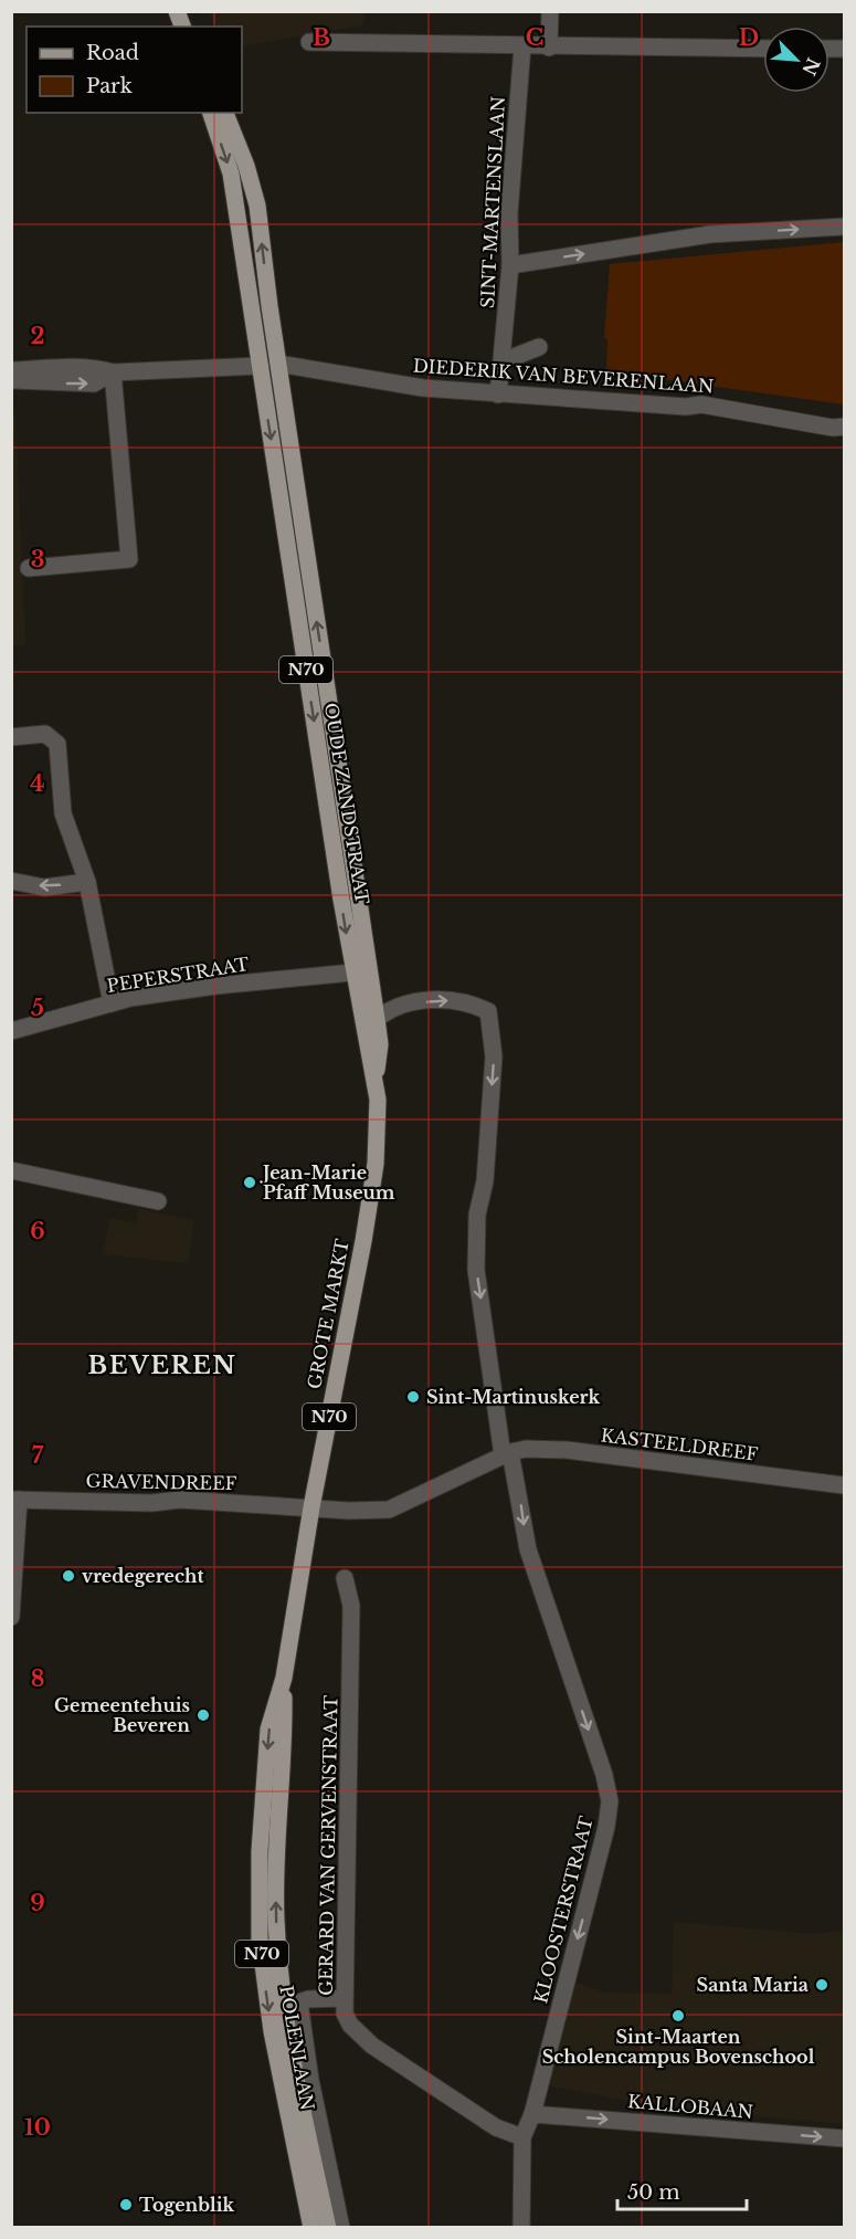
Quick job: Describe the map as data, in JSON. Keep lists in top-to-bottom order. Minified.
{"streets":{"main road":["N70","OUDE ZANDSTRAAT","GROTE MARKT","POLENLAAN"],"street":["SINT-MARTENSLAAN","DIEDERIK VAN BEVERENLAAN","PEPERSTRAAT","KASTEELDREEF","GRAVENDREEF","GERARD VAN GERVENSTRAAT","KLOOSTERSTRAAT","KALLOBAAN"]},"crossings":[["SINT-MARTENSLAAN","DIEDERIK VAN BEVERENLAAN"],["DIEDERIK VAN BEVERENLAAN","OUDE ZANDSTRAAT"],["OUDE ZANDSTRAAT","PEPERSTRAAT"],["OUDE ZANDSTRAAT","GROTE MARKT"],["PEPERSTRAAT","GROTE MARKT"],["GROTE MARKT","GRAVENDREEF"],["GROTE MARKT","POLENLAAN"],["KASTEELDREEF","KLOOSTERSTRAAT"],["GRAVENDREEF","POLENLAAN"],["GERARD VAN GERVENSTRAAT","KLOOSTERSTRAAT"],["GERARD VAN GERVENSTRAAT","POLENLAAN"],["KLOOSTERSTRAAT","KALLOBAAN"]],"one_way":["KLOOSTERSTRAAT","KALLOBAAN"],"districts":["BEVEREN"],"places":["Jean-Marie Pfaff Museum","Sint-Martinuskerk","vredegerecht","Gemeentehuis Beveren","Santa Maria","Sint-Maarten Scholencampus Bovenschool","Togenblik"],"legend":["Road","Park"],"scale_bar":"50 m","north":"bottom right","grid":{"columns":["B","C","D"],"rows":["2","3","4","5","6","7","8","9","10"]}}
